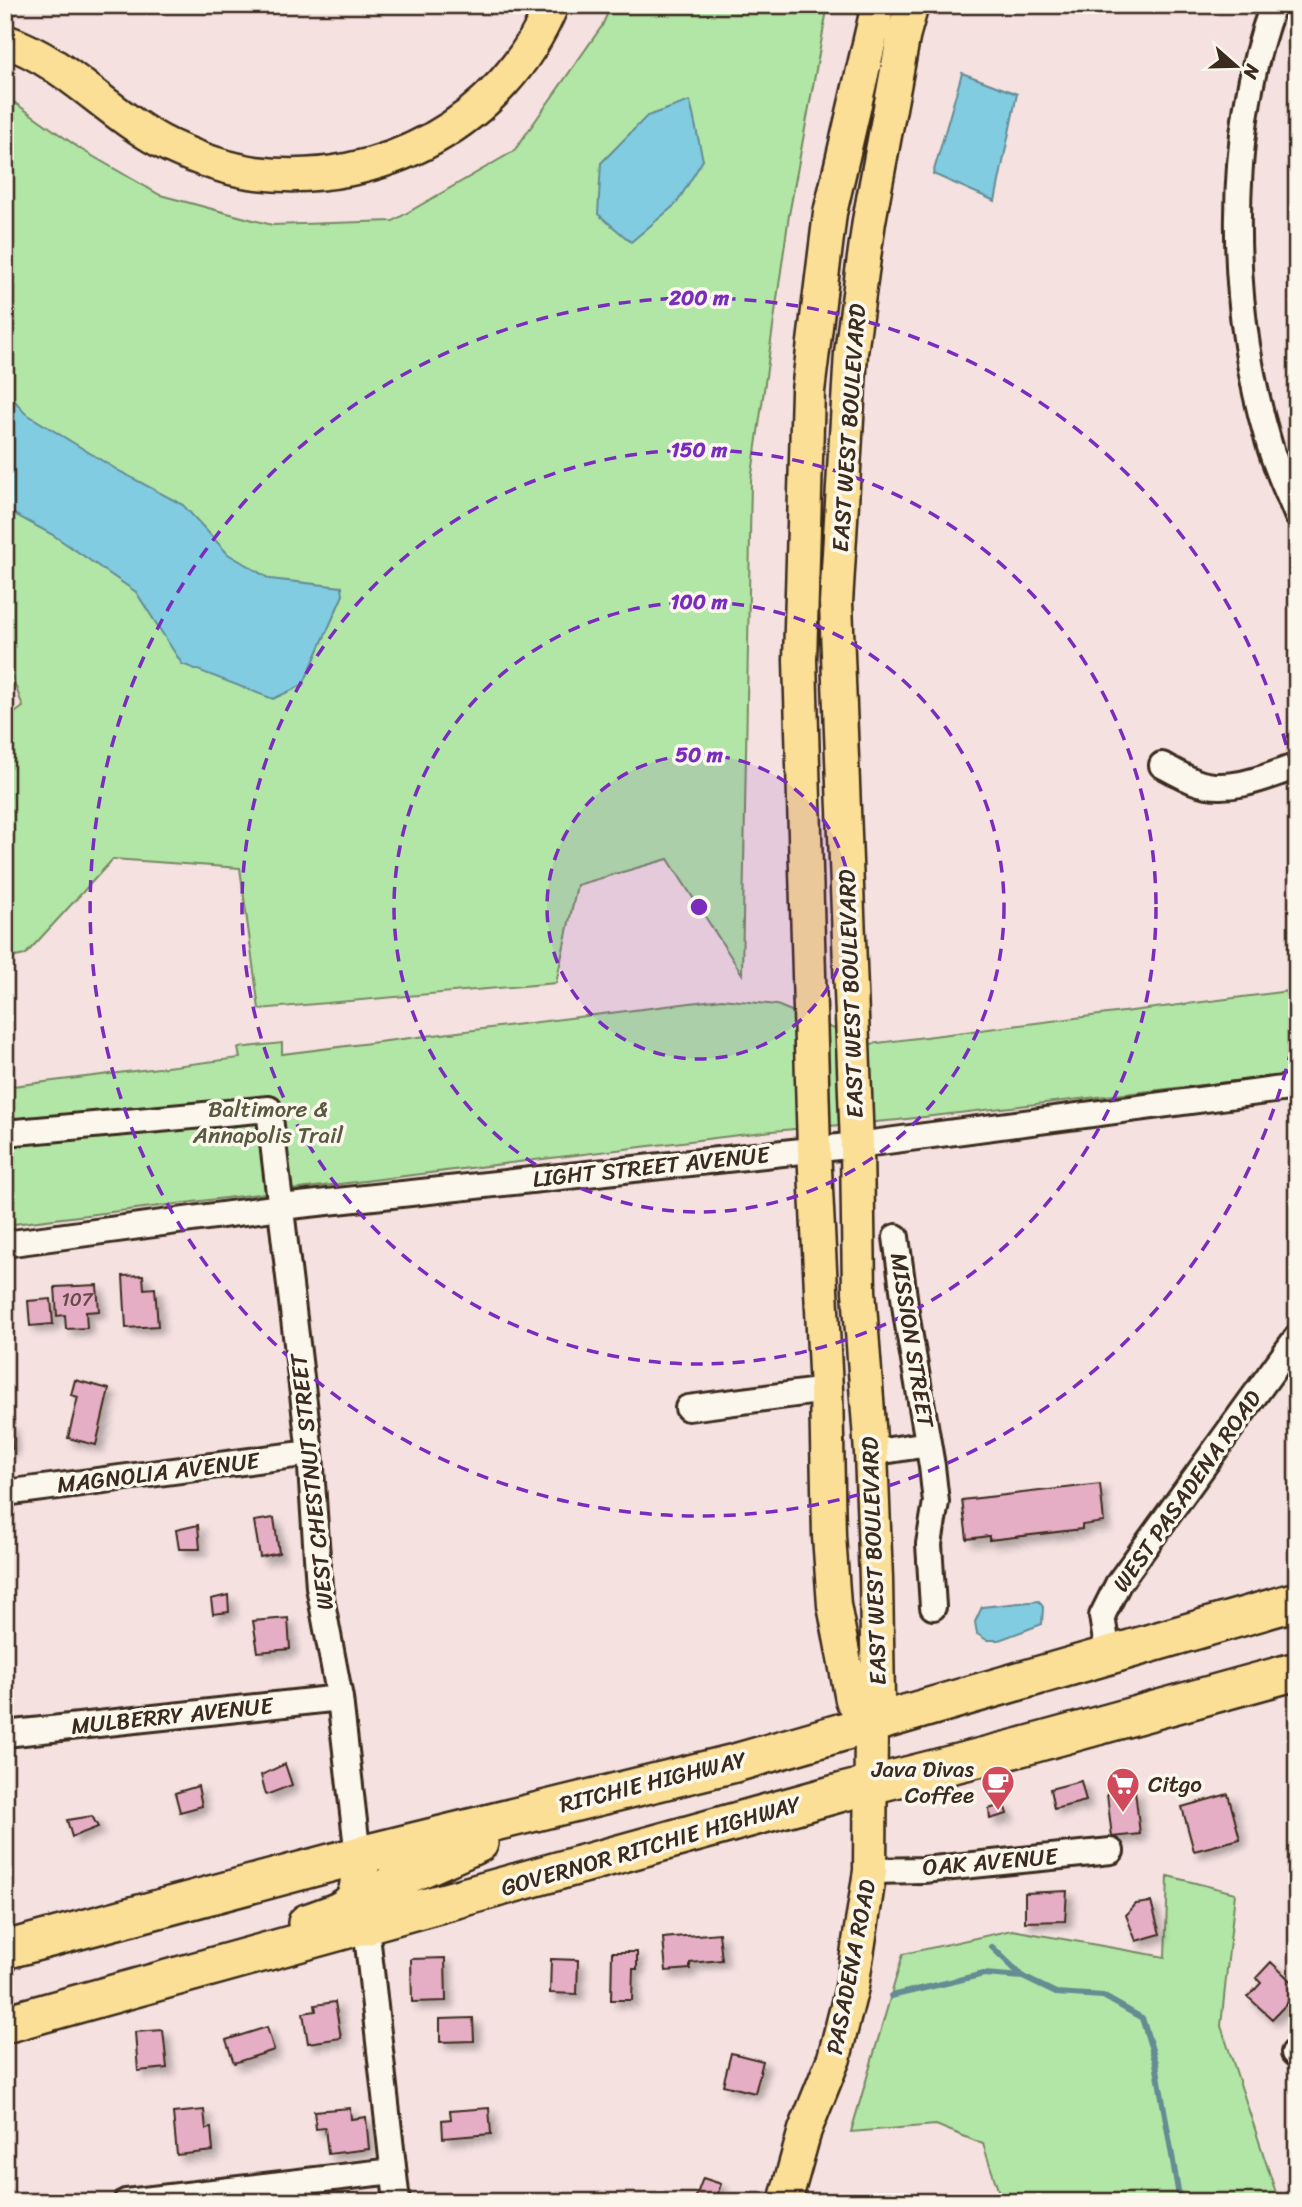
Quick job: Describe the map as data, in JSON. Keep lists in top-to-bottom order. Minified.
{"streets":{"highway":["RITCHIE HIGHWAY","GOVERNOR RITCHIE HIGHWAY"],"main road":["EAST WEST BOULEVARD","PASADENA ROAD"],"street":["LIGHT STREET AVENUE","MISSION STREET","MAGNOLIA AVENUE","WEST CHESTNUT STREET","WEST PASADENA ROAD","MULBERRY AVENUE","OAK AVENUE"]},"crossings":[["EAST WEST BOULEVARD","LIGHT STREET AVENUE"],["EAST WEST BOULEVARD","MISSION STREET"],["EAST WEST BOULEVARD","RITCHIE HIGHWAY"],["EAST WEST BOULEVARD","PASADENA ROAD"],["LIGHT STREET AVENUE","WEST CHESTNUT STREET"],["MAGNOLIA AVENUE","WEST CHESTNUT STREET"],["WEST CHESTNUT STREET","MULBERRY AVENUE"],["WEST CHESTNUT STREET","RITCHIE HIGHWAY"],["WEST PASADENA ROAD","RITCHIE HIGHWAY"],["RITCHIE HIGHWAY","PASADENA ROAD"],["GOVERNOR RITCHIE HIGHWAY","PASADENA ROAD"],["OAK AVENUE","PASADENA ROAD"]],"parks":["Baltimore & Annapolis Trail"],"places":{"cafe":["Java Divas Coffee"],"supermarket":["Citgo"]},"house_numbers":["107"],"north":"right","rings":["200 m","150 m","100 m","50 m"]}
